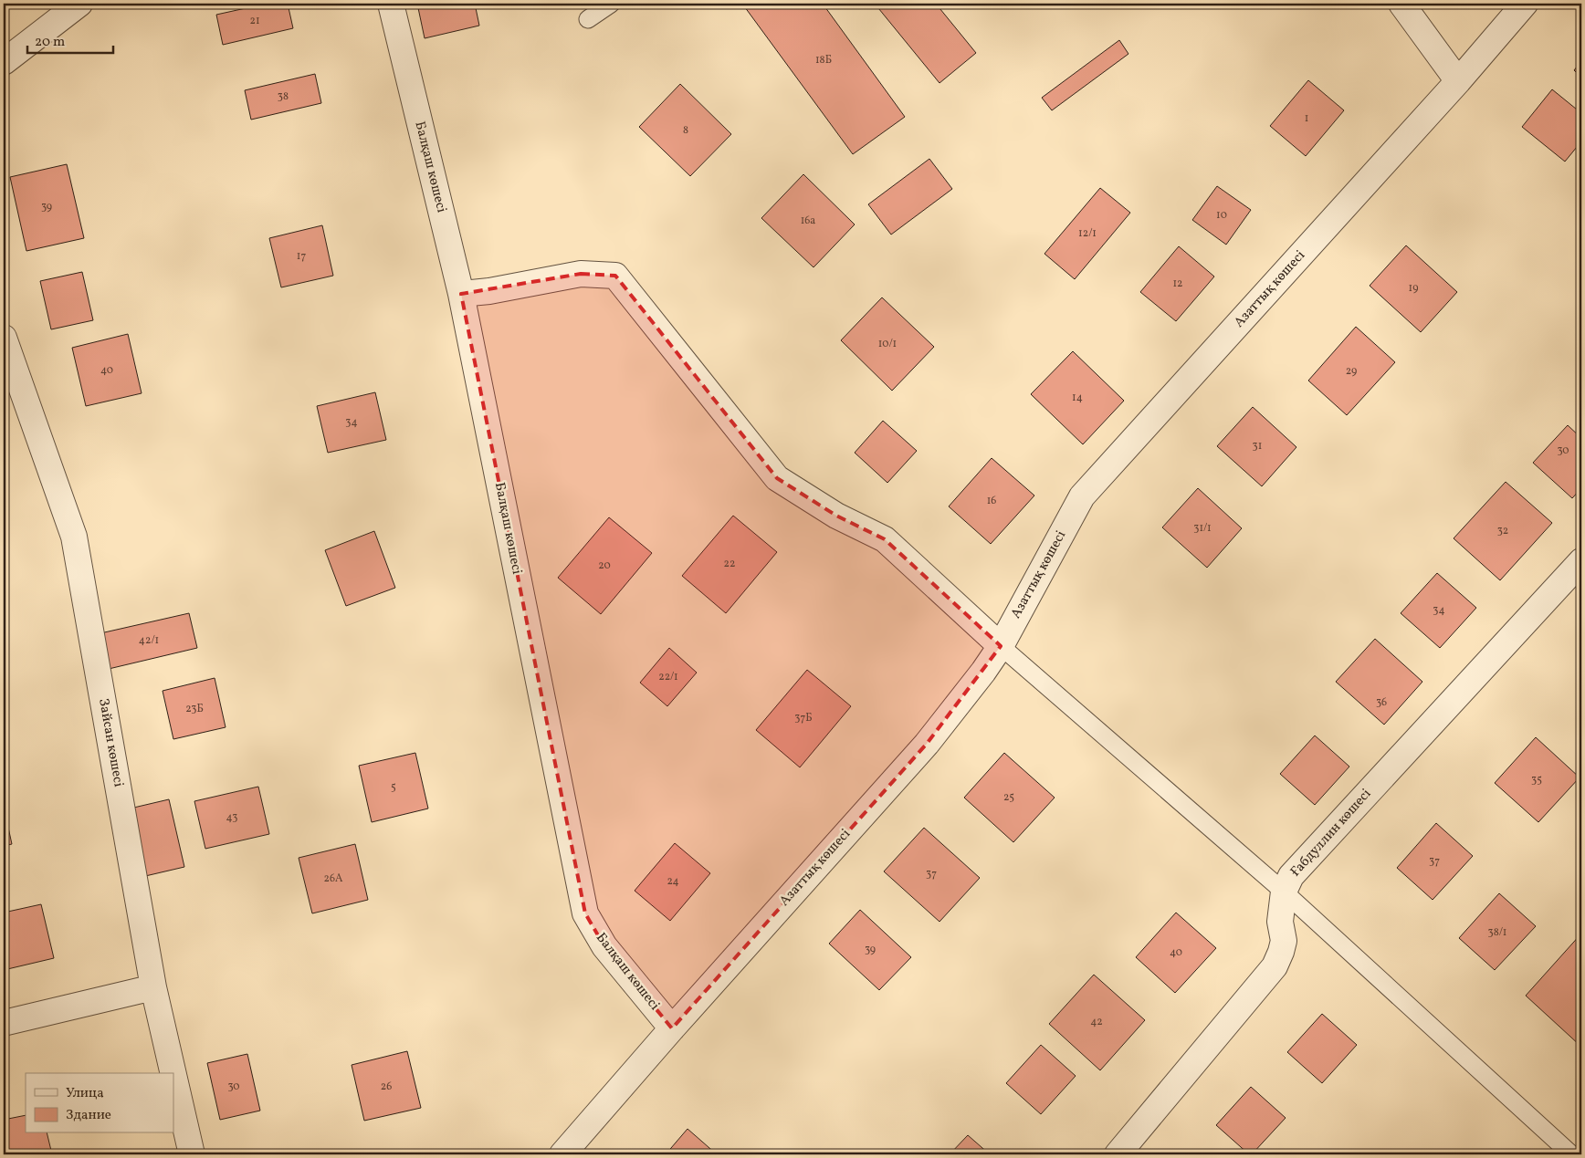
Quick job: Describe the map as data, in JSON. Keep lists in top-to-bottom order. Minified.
{"streets":{"street":["Балқаш көшесі","Азаттық көшесі","Зайсан көшесі","Ғабдуллин көшесі"]},"crossings":[["Балқаш көшесі","Азаттық көшесі"]],"house_numbers":["21","18Б","38","1","8","39","10","16а","12/1","17","12","19","10/1","40","29","14","34","31","30","16","31/1","32","22","20","34","42/1","22/1","36","23Б","37Б","35","5","25","43","37","37","26А","24","38/1","39","40","42","30","26"],"legend":["Улица","Здание"],"scale_bar":"20 m"}
